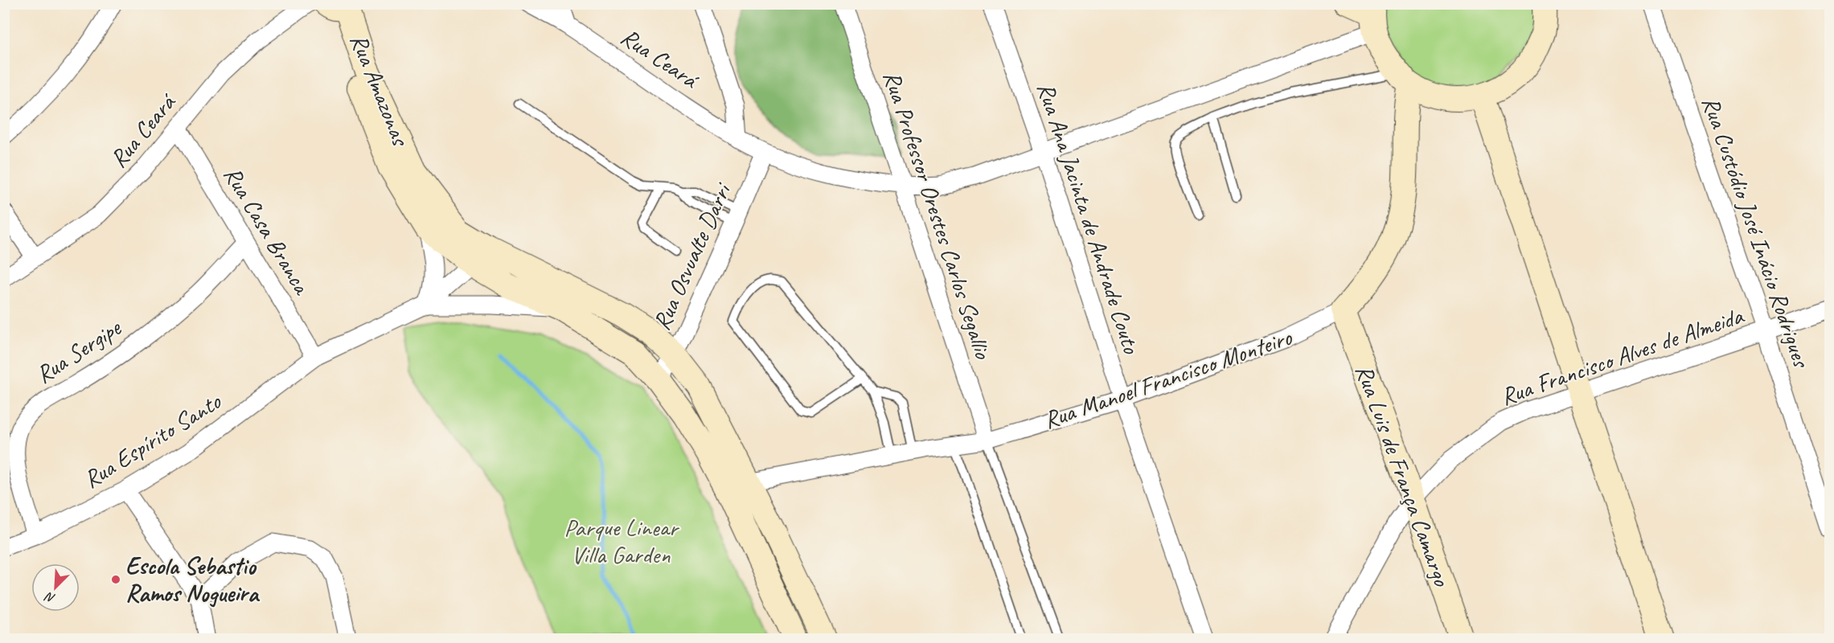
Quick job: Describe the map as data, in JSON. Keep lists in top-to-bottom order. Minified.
{"streets":{"street":["Rua Ceará","Rua Amazonas","Rua Professor Orestes Carlos Segallio","Rua Ana Jacinta de Andrade Couto","Rua Casa Branca","Rua Custódio José Inácio Rodrigues","Rua Osvualte Darri","Rua Sergipe","Rua Francisco Alves de Almeida","Rua Manoel Francisco Monteiro","Rua Espírito Santo","Rua Luis de França Camargo"]},"crossings":[["Rua Ceará","Rua Professor Orestes Carlos Segallio"],["Rua Ceará","Rua Ana Jacinta de Andrade Couto"],["Rua Ceará","Rua Casa Branca"],["Rua Ceará","Rua Osvualte Darri"],["Rua Amazonas","Rua Osvualte Darri"],["Rua Amazonas","Rua Manoel Francisco Monteiro"],["Rua Professor Orestes Carlos Segallio","Rua Manoel Francisco Monteiro"],["Rua Ana Jacinta de Andrade Couto","Rua Manoel Francisco Monteiro"],["Rua Casa Branca","Rua Sergipe"],["Rua Casa Branca","Rua Espírito Santo"],["Rua Custódio José Inácio Rodrigues","Rua Francisco Alves de Almeida"],["Rua Sergipe","Rua Espírito Santo"],["Rua Francisco Alves de Almeida","Rua Luis de França Camargo"],["Rua Manoel Francisco Monteiro","Rua Luis de França Camargo"]],"parks":["Parque Linear Villa Garden"],"places":["Escola Sebastio Ramos Nogueira"],"north":"bottom left"}
